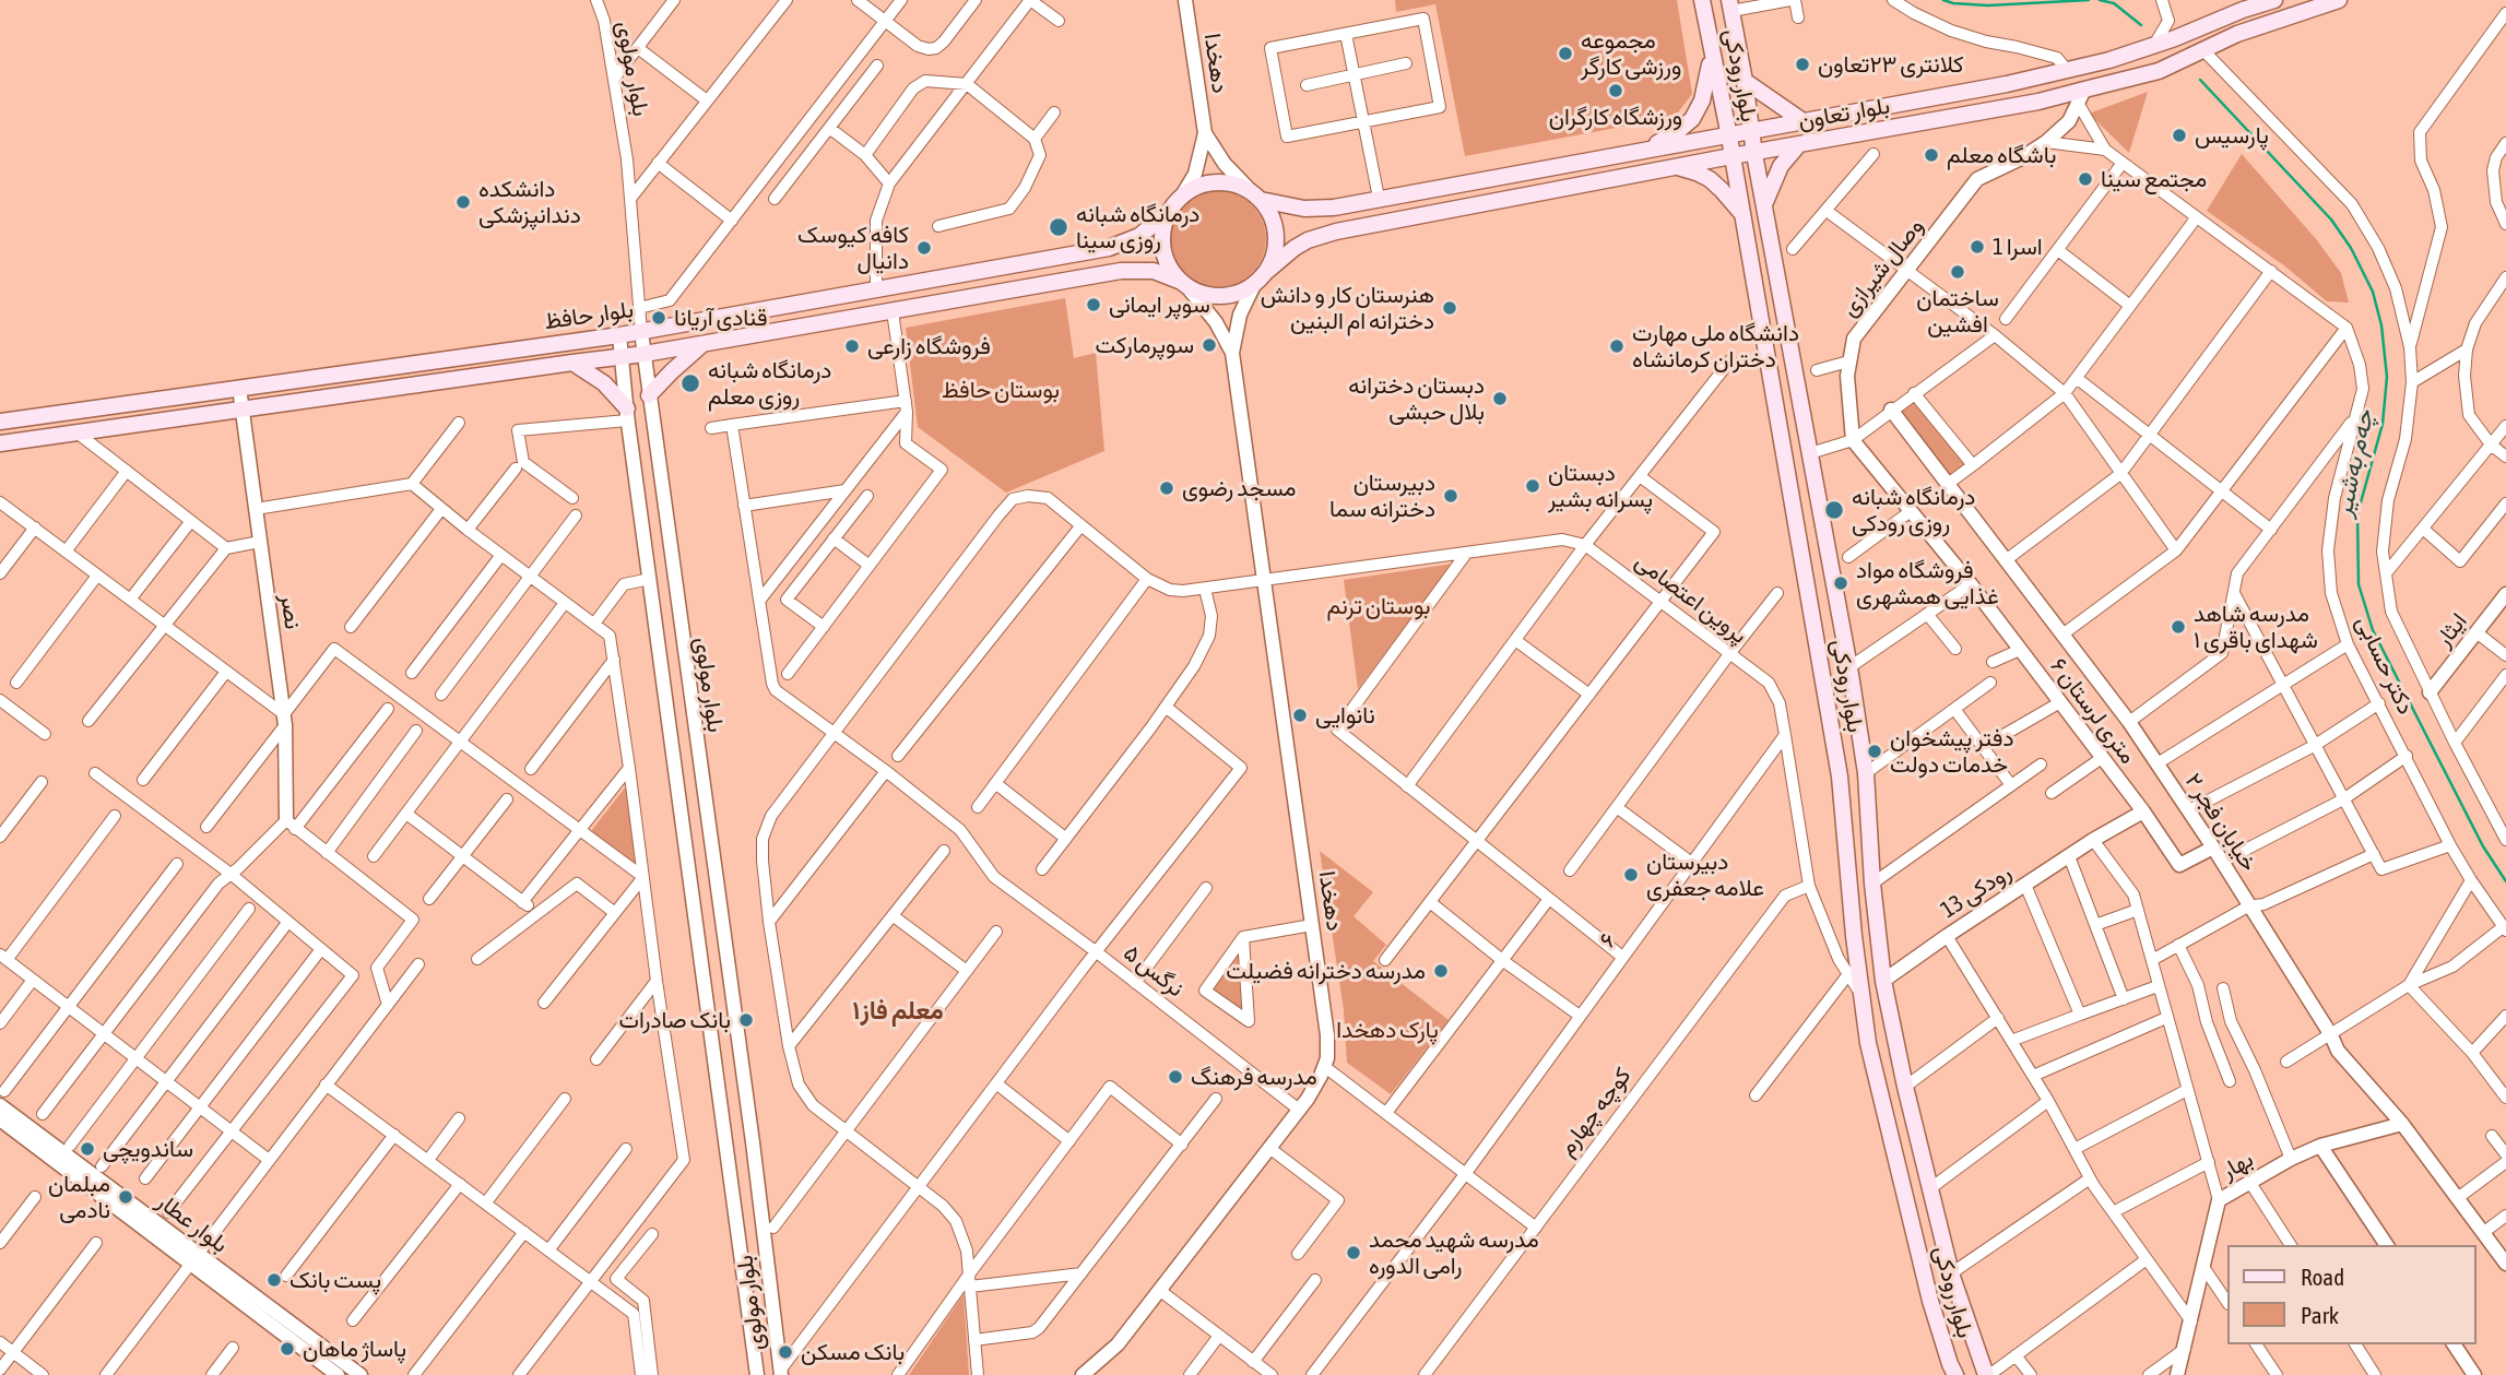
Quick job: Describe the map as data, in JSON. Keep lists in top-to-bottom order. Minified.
{"streets":{"main road":["بلوار رودکی","بلوار تعاون","بلوار حافظ"],"street":["دهخدا","بلوار مولوی","وصال شیرازی","پروین اعتصامی","نصر","ایثار","دکتر حسابی","۶ متری لرستان","خیابان فجر ۲","رودکی 13","۶","نرگس ۵","کوچه چهارم","بهار","بلوار عطار"]},"crossings":[["دهخدا","نرگس ۵"],["بلوار مولوی","بلوار حافظ"],["بلوار رودکی","بلوار تعاون"],["بلوار رودکی","پروین اعتصامی"],["بلوار رودکی","رودکی 13"],["بلوار تعاون","وصال شیرازی"],["بلوار تعاون","بلوار حافظ"],["بلوار حافظ","نصر"],["پروین اعتصامی","۶"],["پروین اعتصامی","کوچه چهارم"],["۶ متری لرستان","خیابان فجر ۲"],["۶ متری لرستان","رودکی 13"],["خیابان فجر ۲","بهار"]],"districts":["معلم فاز۱"],"water":["چەم بەشیر"],"parks":["بوستان حافظ","بوستان ترنم","پارک دهخدا"],"places":["مجموعه ورزشی کارگر","کلانتری ۲۳تعاون","ورزشگاه کارگران","پارسیس","باشگاه معلم","مجتمع سینا","دانشکده دندانپزشکی","درمانگاه شبانه روزی سینا","اسرا 1","کافه کیوسک دانیال","ساختمان افشین","سوپر ایمانی","هنرستان کار و دانش دخترانه ام البنین","قنادی آریانا","سوپرمارکت","فروشگاه زارعی","دانشگاه ملی مهارت دختران کرمانشاه","درمانگاه شبانه روزی معلم","دبستان دخترانه بلال حبشی","دبستان پسرانه بشير","مسجد رضوی","دبیرستان دخترانه سما","درمانگاه شبانه روزی رودکی","فروشگاه مواد غذایی همشهری","مدرسه شاهد شهدای باقری ۱","نانوایی","دفتر پیشخوان خدمات دولت","دبیرستان علامه جعفری","مدرسه دخترانه فضيلت","بانک صادرات","مدرسه فرهنگ","ساندویچی","مبلمان نادمی","مدرسه شهید محمد رامی الدوره","پست بانک","پاساژ ماهان","بانک مسکن"],"legend":["Road","Park"]}
